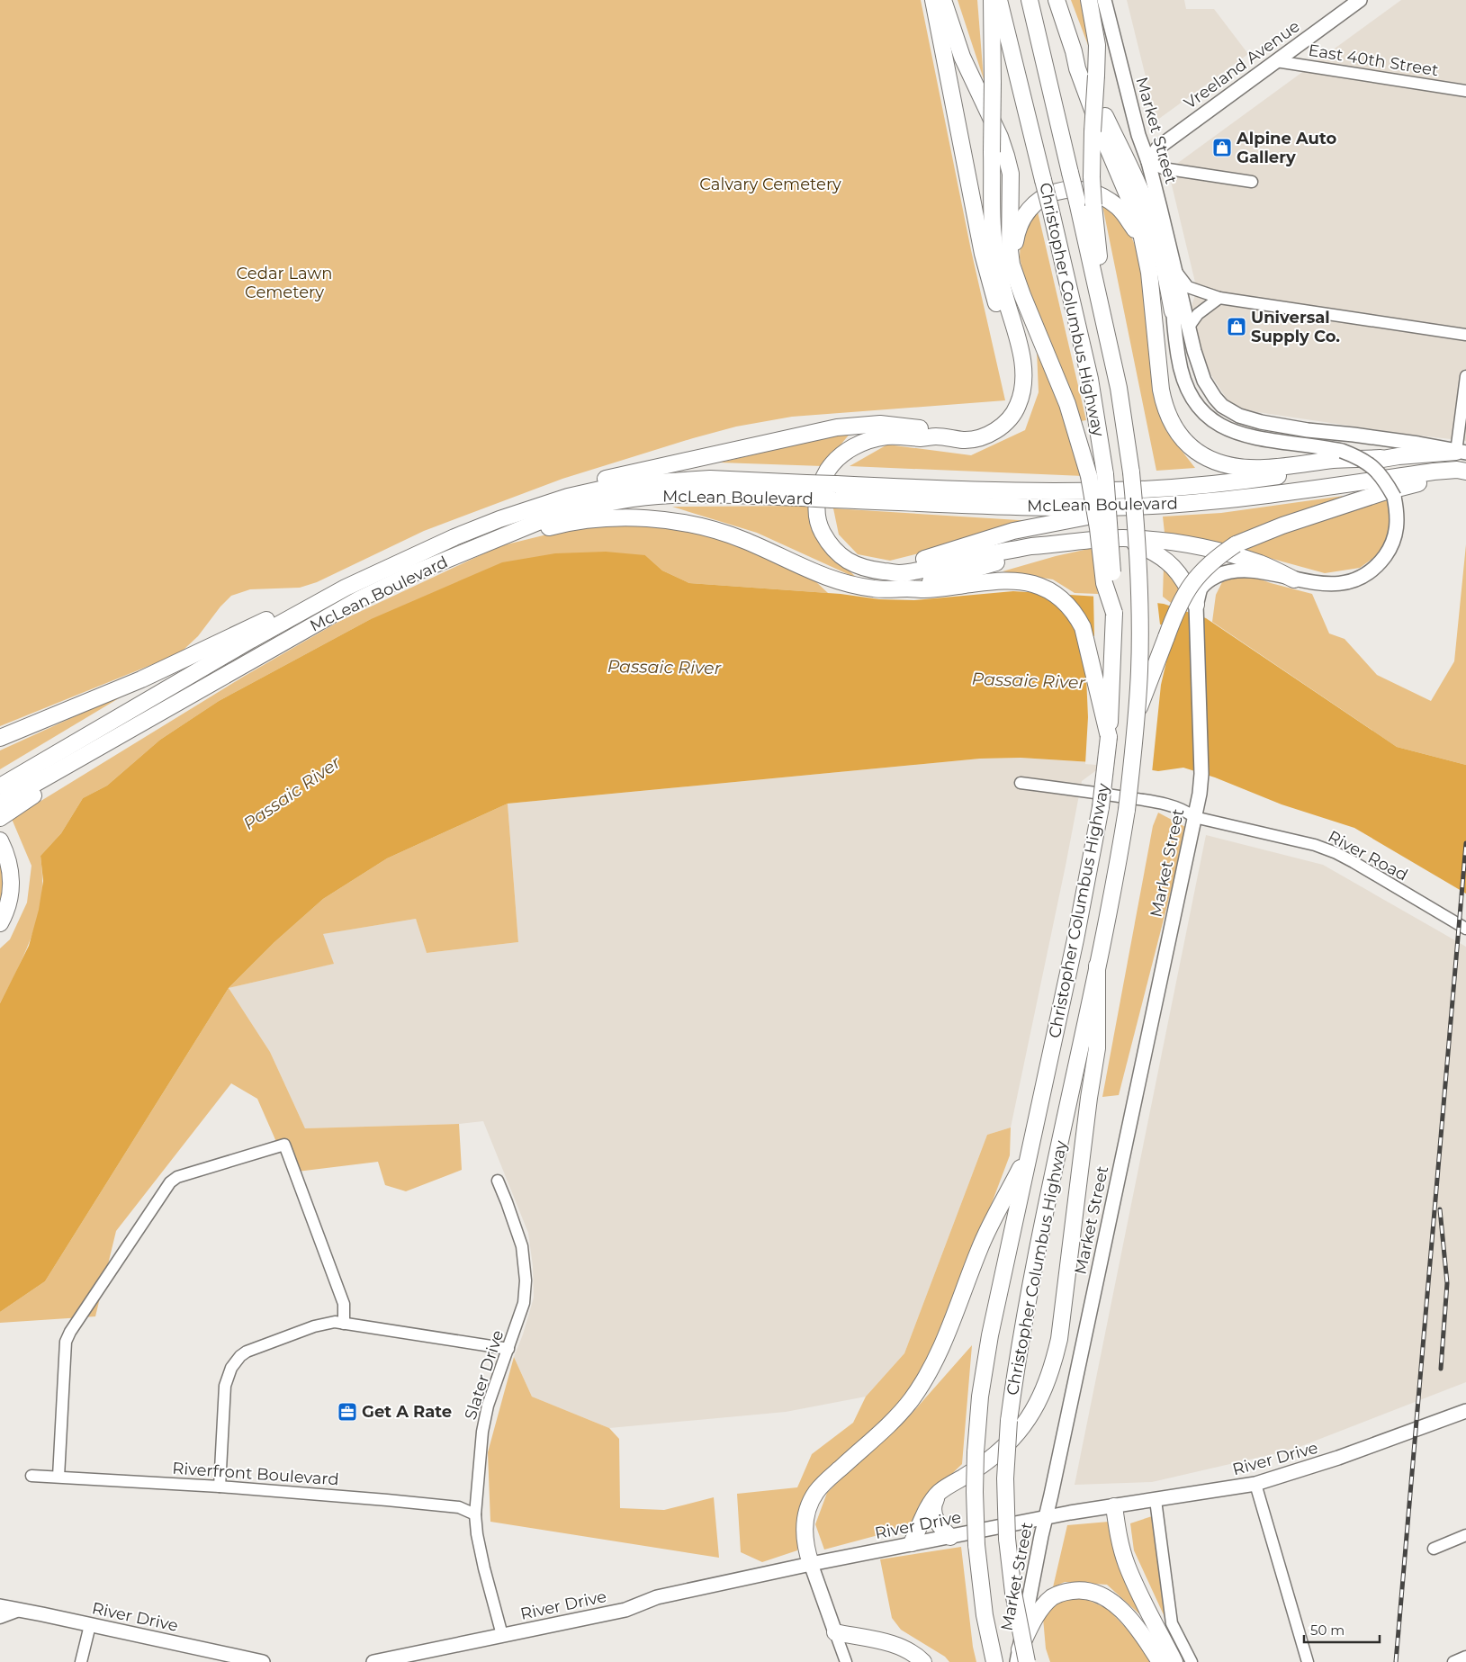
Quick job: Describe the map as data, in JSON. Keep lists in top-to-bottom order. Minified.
{"streets":{"highway":["Christopher Columbus Highway","McLean Boulevard"],"main road":["Vreeland Avenue","Market Street","River Drive"],"street":["East 40th Street","River Road","Slater Drive","Riverfront Boulevard"]},"crossings":[["East 40th Street","Vreeland Avenue"],["Vreeland Avenue","Market Street"],["Market Street","Christopher Columbus Highway"],["Market Street","McLean Boulevard"],["Market Street","River Road"],["Market Street","River Drive"],["Slater Drive","River Drive"],["Slater Drive","Riverfront Boulevard"]],"water":["Passaic River"],"parks":["Calvary Cemetery","Cedar Lawn Cemetery"],"places":{"shop":["Alpine Auto Gallery","Universal Supply Co."],"office":["Get A Rate"]},"scale_bar":"50 m"}
